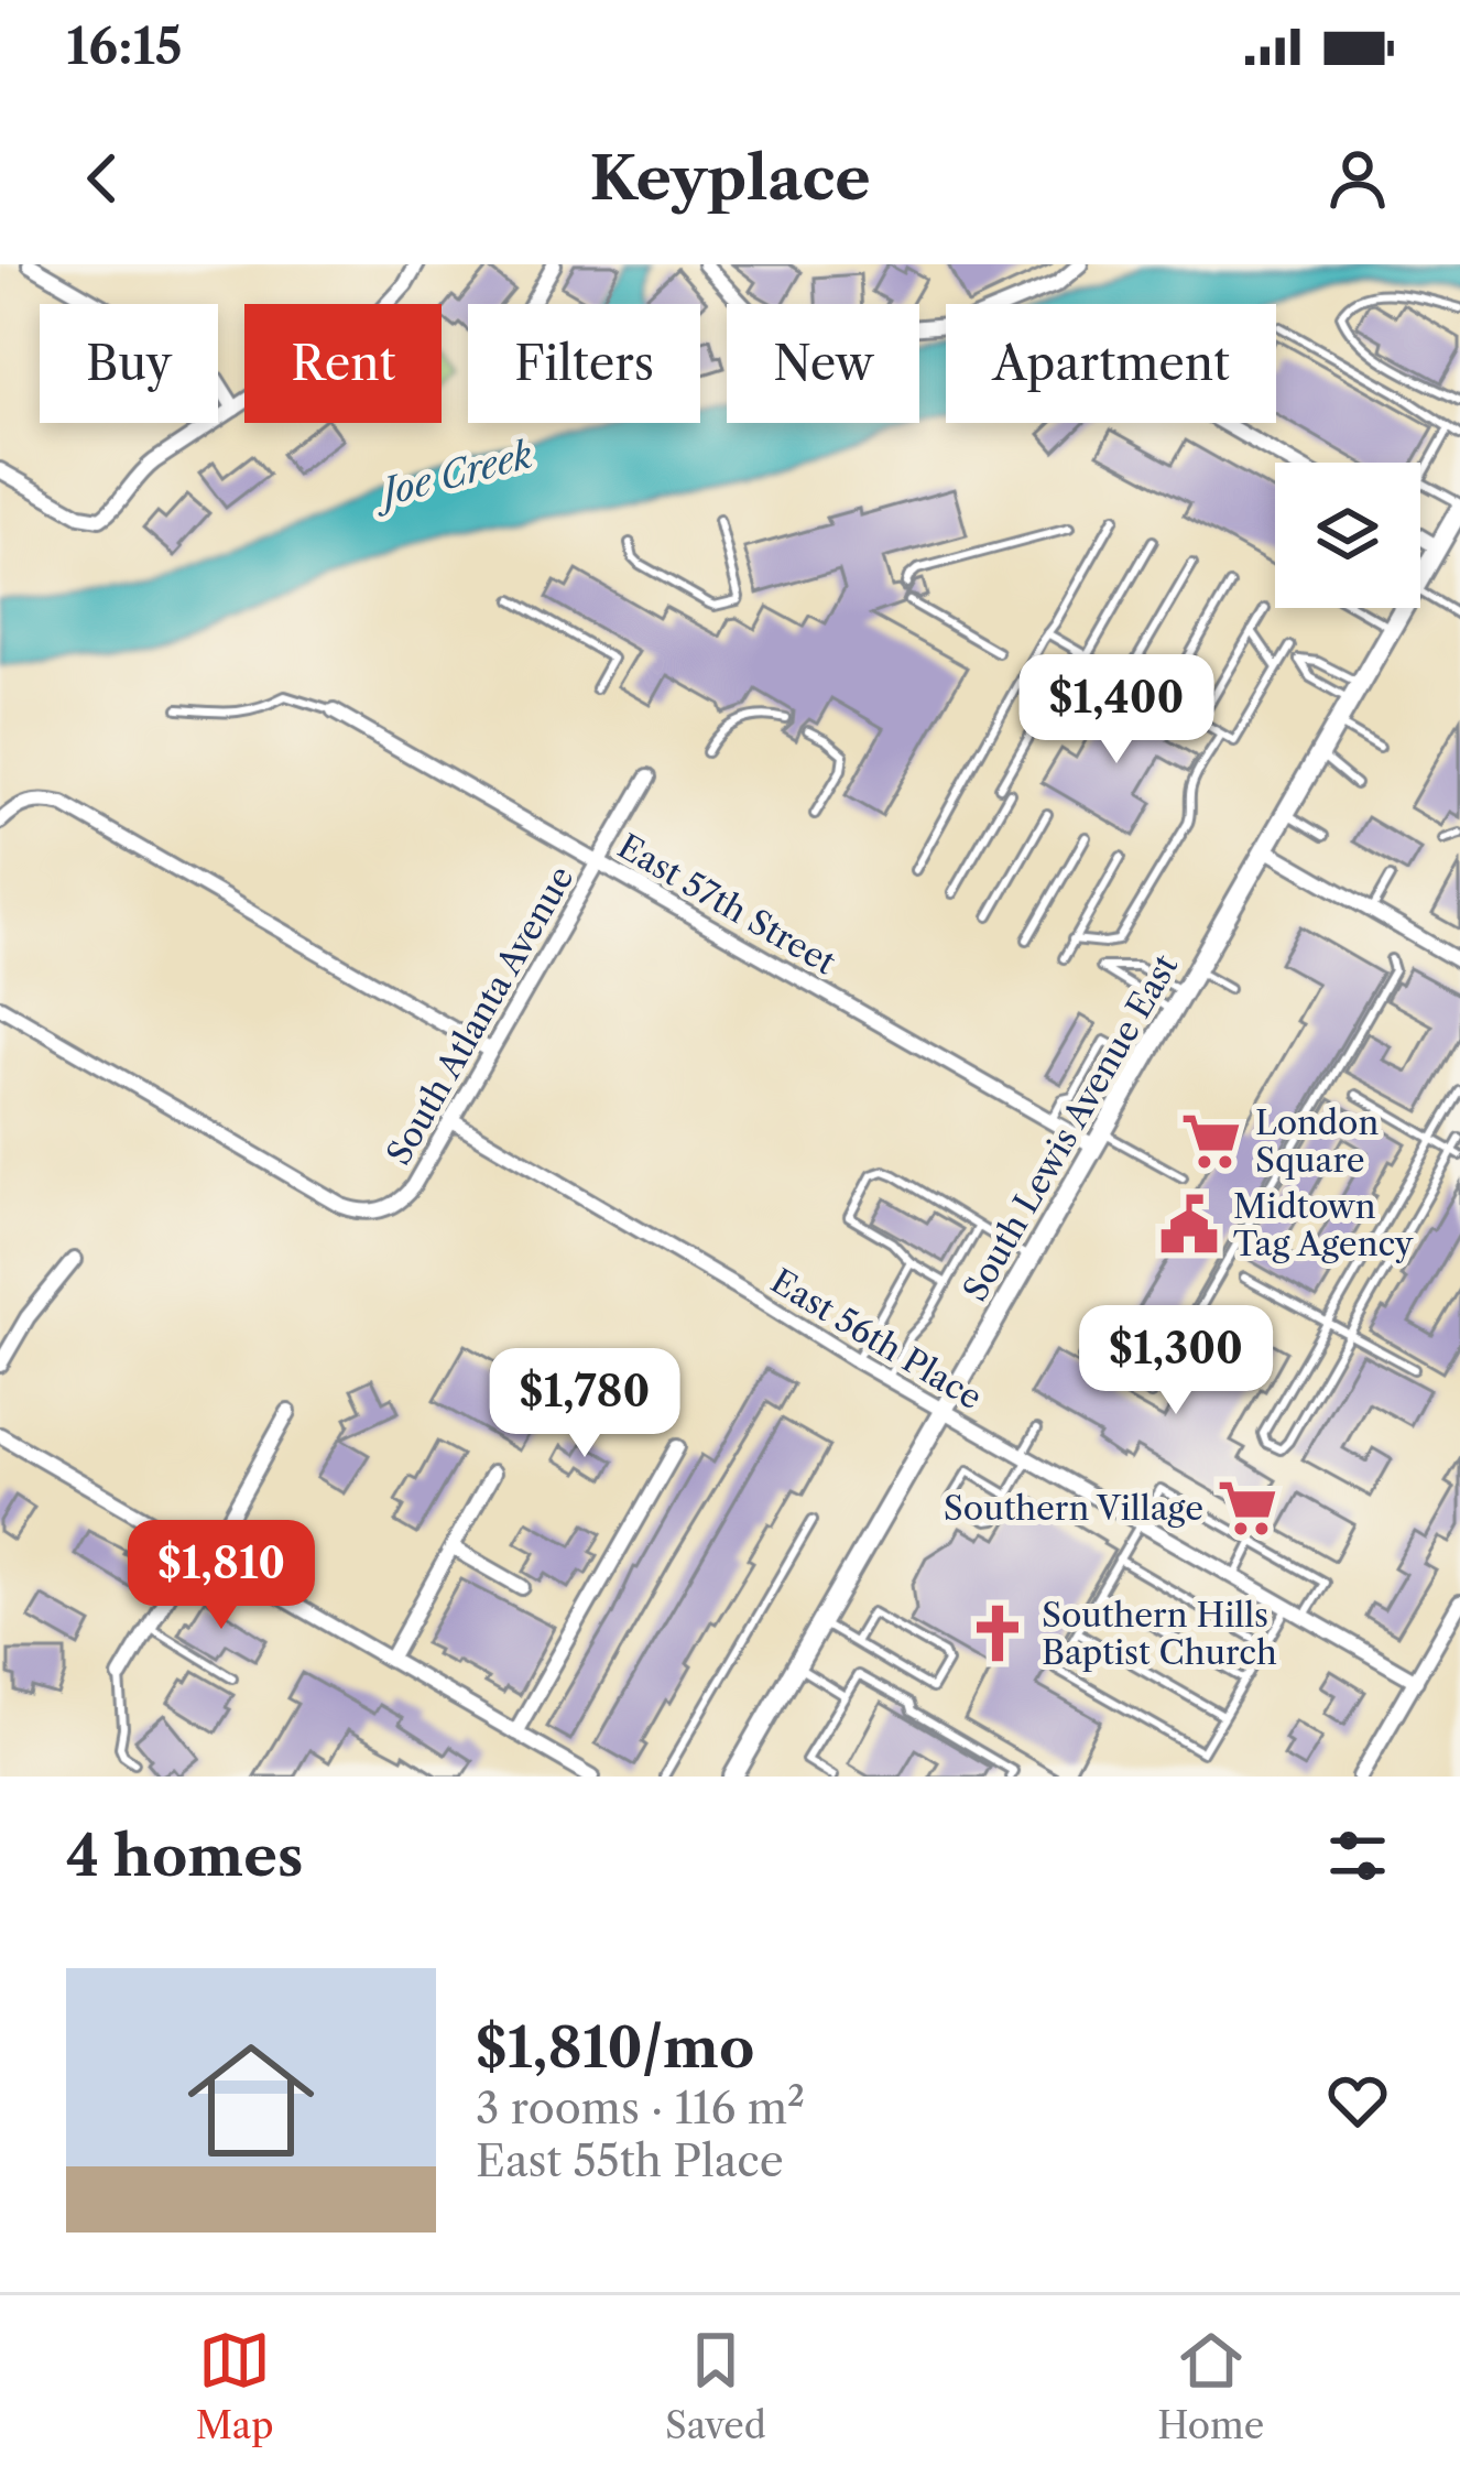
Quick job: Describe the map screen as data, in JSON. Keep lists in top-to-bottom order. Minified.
{"streets":{"main road":["South Lewis Avenue East"],"street":["East 57th Street","South Atlanta Avenue","East 56th Place"]},"crossings":[["East 57th Street","South Atlanta Avenue"],["East 57th Street","South Lewis Avenue East"],["South Atlanta Avenue","East 56th Place"],["South Lewis Avenue East","East 56th Place"]],"water":["Joe Creek"],"places":{"supermarket":["London Square","Southern Village"],"public building":["Midtown Tag Agency"],"church":["Southern Hills Baptist Church"]},"page":{"status":"16:15","header":"Keyplace","chip":["Buy","Rent","Filters","New","Apartment"],"price":["$1,400","$1,300","$1,780","$1,810"],"heading":"4 homes","list":[{"name":"$1,810/mo","note":"3 rooms · 116 m² · East 55th Place"}],"tabs":["Map","Saved","Home"]}}
